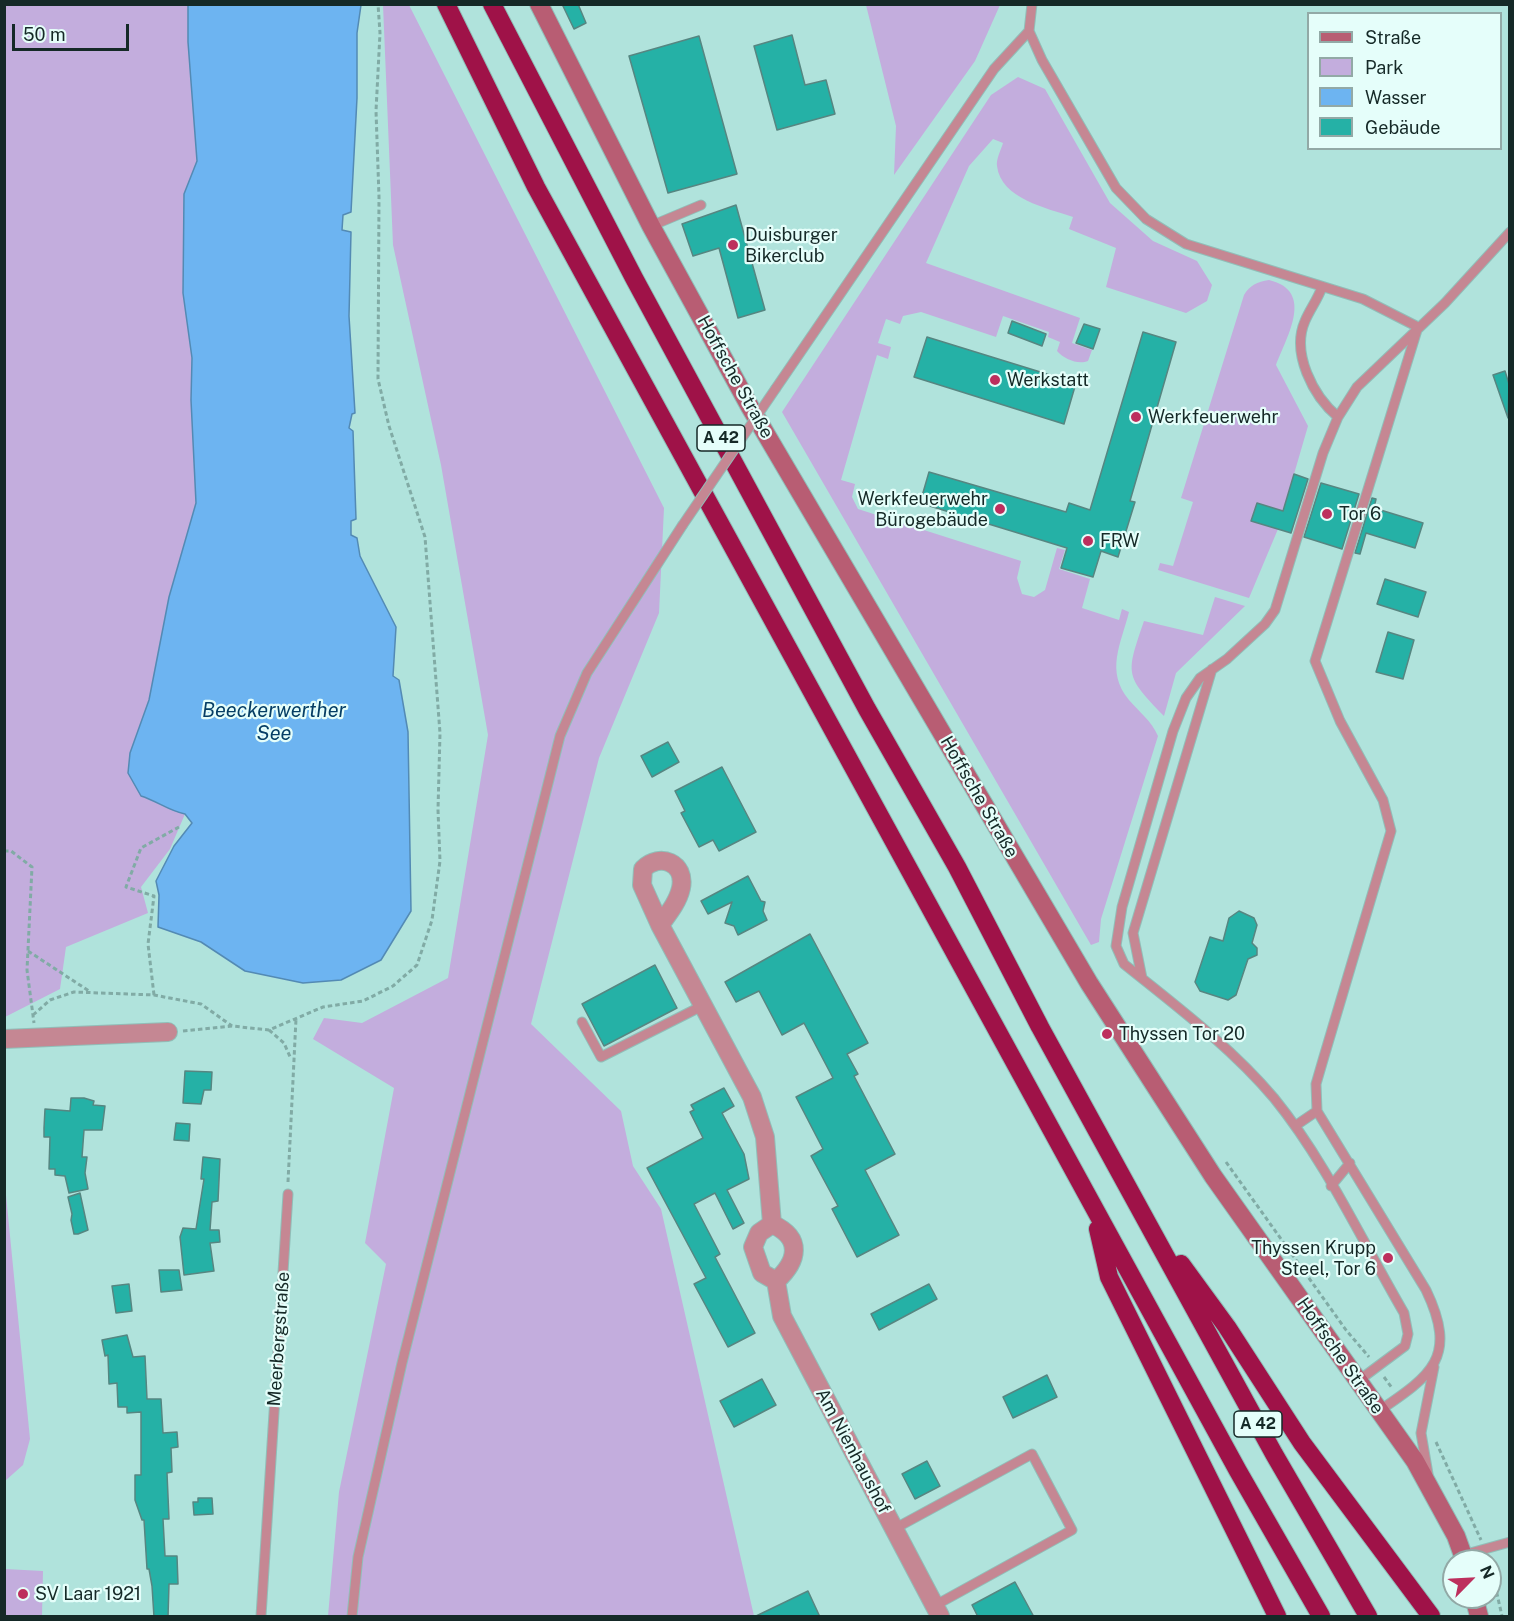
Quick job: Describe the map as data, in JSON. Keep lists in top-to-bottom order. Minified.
{"streets":{"highway":["A 42"],"street":["Hoffsche Straße","Am Nienhaushof"],"lane":["Meerbergstraße"]},"water":["Beeckerwerther See"],"places":["Duisburger Bikerclub","Werkstatt","Werkfeuerwehr","Werkfeuerwehr Bürogebäude","Tor 6","FRW","Thyssen Tor 20","Thyssen Krupp Steel, Tor 6","SV Laar 1921"],"legend":["Straße","Park","Wasser","Gebäude"],"scale_bar":"50 m","north":"top right"}
